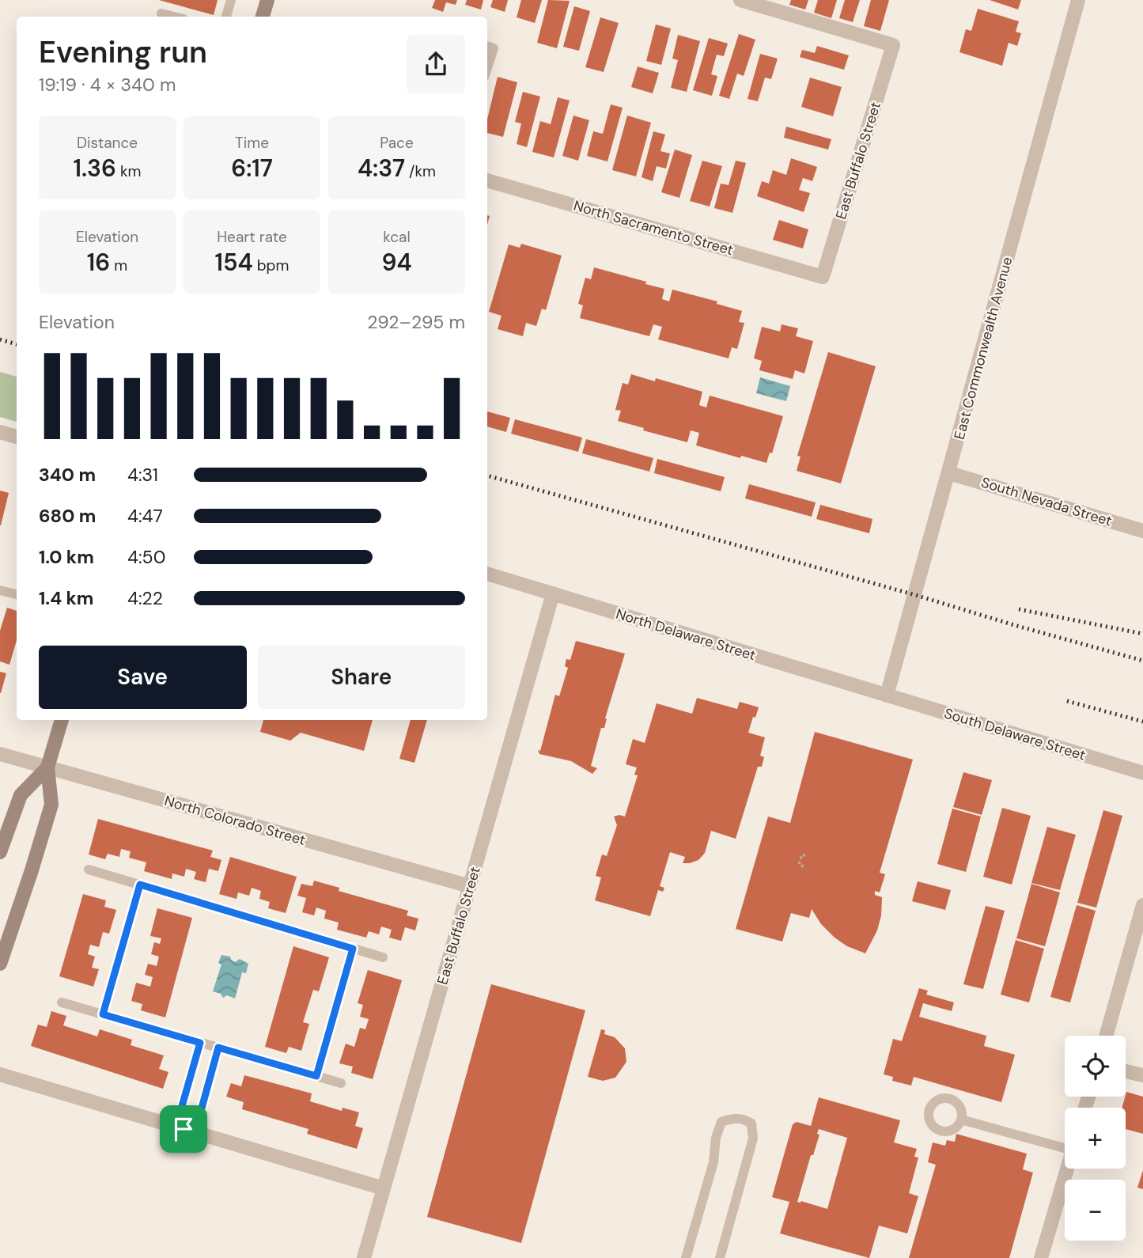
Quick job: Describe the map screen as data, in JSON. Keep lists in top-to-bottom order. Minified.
{"streets":{"street":["East Buffalo Street","North Sacramento Street","East Commonwealth Avenue","South Nevada Street","North Delaware Street","South Delaware Street","North Colorado Street"]},"crossings":[["East Buffalo Street","North Sacramento Street"],["East Buffalo Street","North Delaware Street"],["East Buffalo Street","North Colorado Street"],["East Commonwealth Avenue","South Nevada Street"],["East Commonwealth Avenue","North Delaware Street"],["East Commonwealth Avenue","South Delaware Street"],["North Delaware Street","South Delaware Street"]],"page":{"heading":["Evening run","19:19 · 4 × 340 m"],"stats":[["Distance","1.36 km"],["Time","6:17"],["Pace","4:37 /km"],["Elevation","16 m"],["Heart rate","154 bpm"],["kcal","94"]],"chart":["Elevation","292–295 m"],"list":[{"name":"340 m","note":"4:31"},{"name":"680 m","note":"4:47"},{"name":"1.0 km","note":"4:50"},{"name":"1.4 km","note":"4:22"}],"buttons":["Save","Share"],"map_buttons":["+","−"]}}
